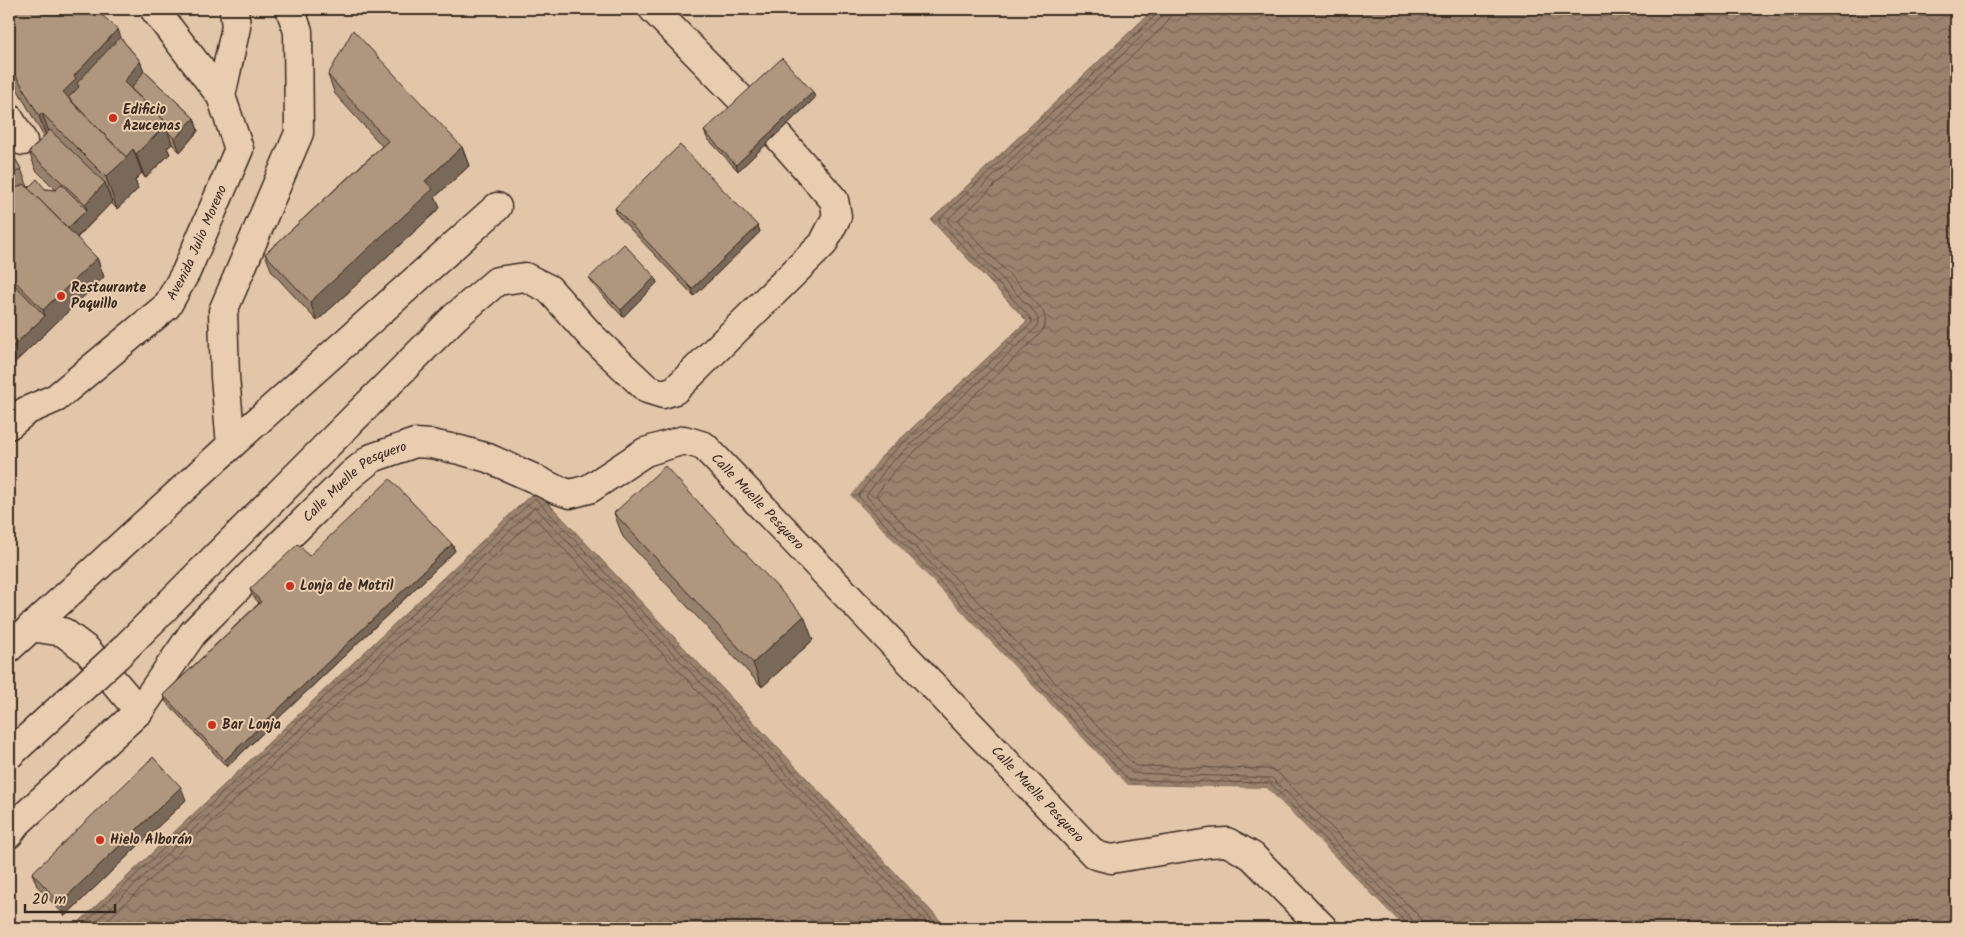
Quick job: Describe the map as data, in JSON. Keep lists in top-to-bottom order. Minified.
{"streets":{"street":["Avenida Julio Moreno","Calle Muelle Pesquero"]},"places":["Edificio Azucenas","Restaurante Paquillo","Lonja de Motril","Bar Lonja","Hielo Alborán"],"scale_bar":"20 m"}
